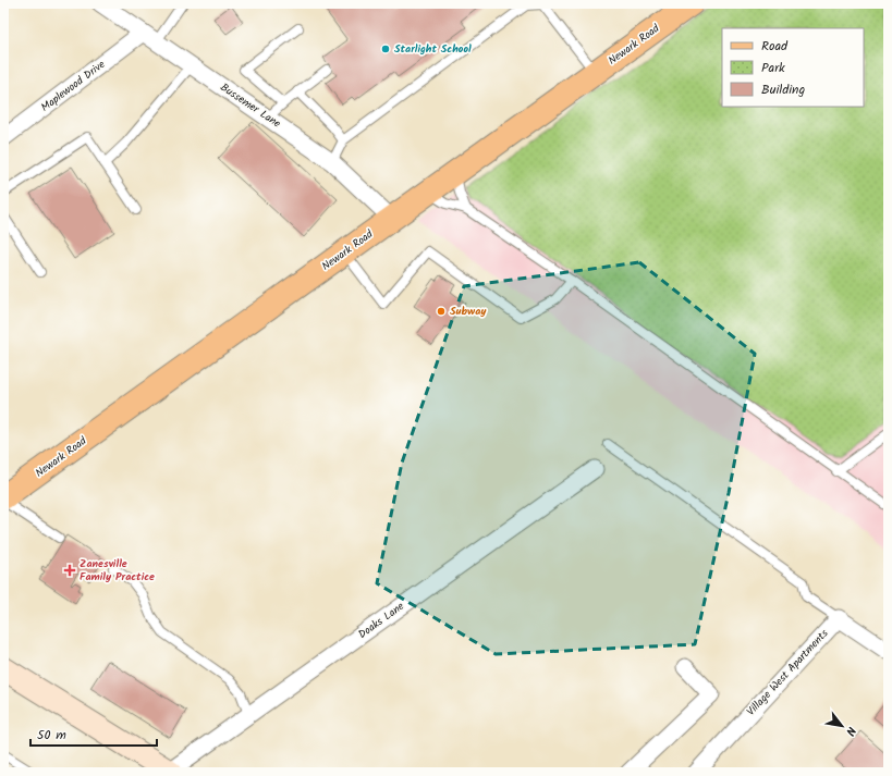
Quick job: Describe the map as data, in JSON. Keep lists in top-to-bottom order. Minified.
{"streets":{"main road":["Newark Road"],"street":["Maplewood Drive","Bussemer Lane","Doaks Lane","Village West Apartments"]},"crossings":[["Newark Road","Bussemer Lane"],["Maplewood Drive","Bussemer Lane"]],"places":{"other":["Starlight School","Subway"],"health":["Zanesville Family Practice"]},"legend":["Road","Park","Building"],"scale_bar":"50 m","north":"bottom right"}
